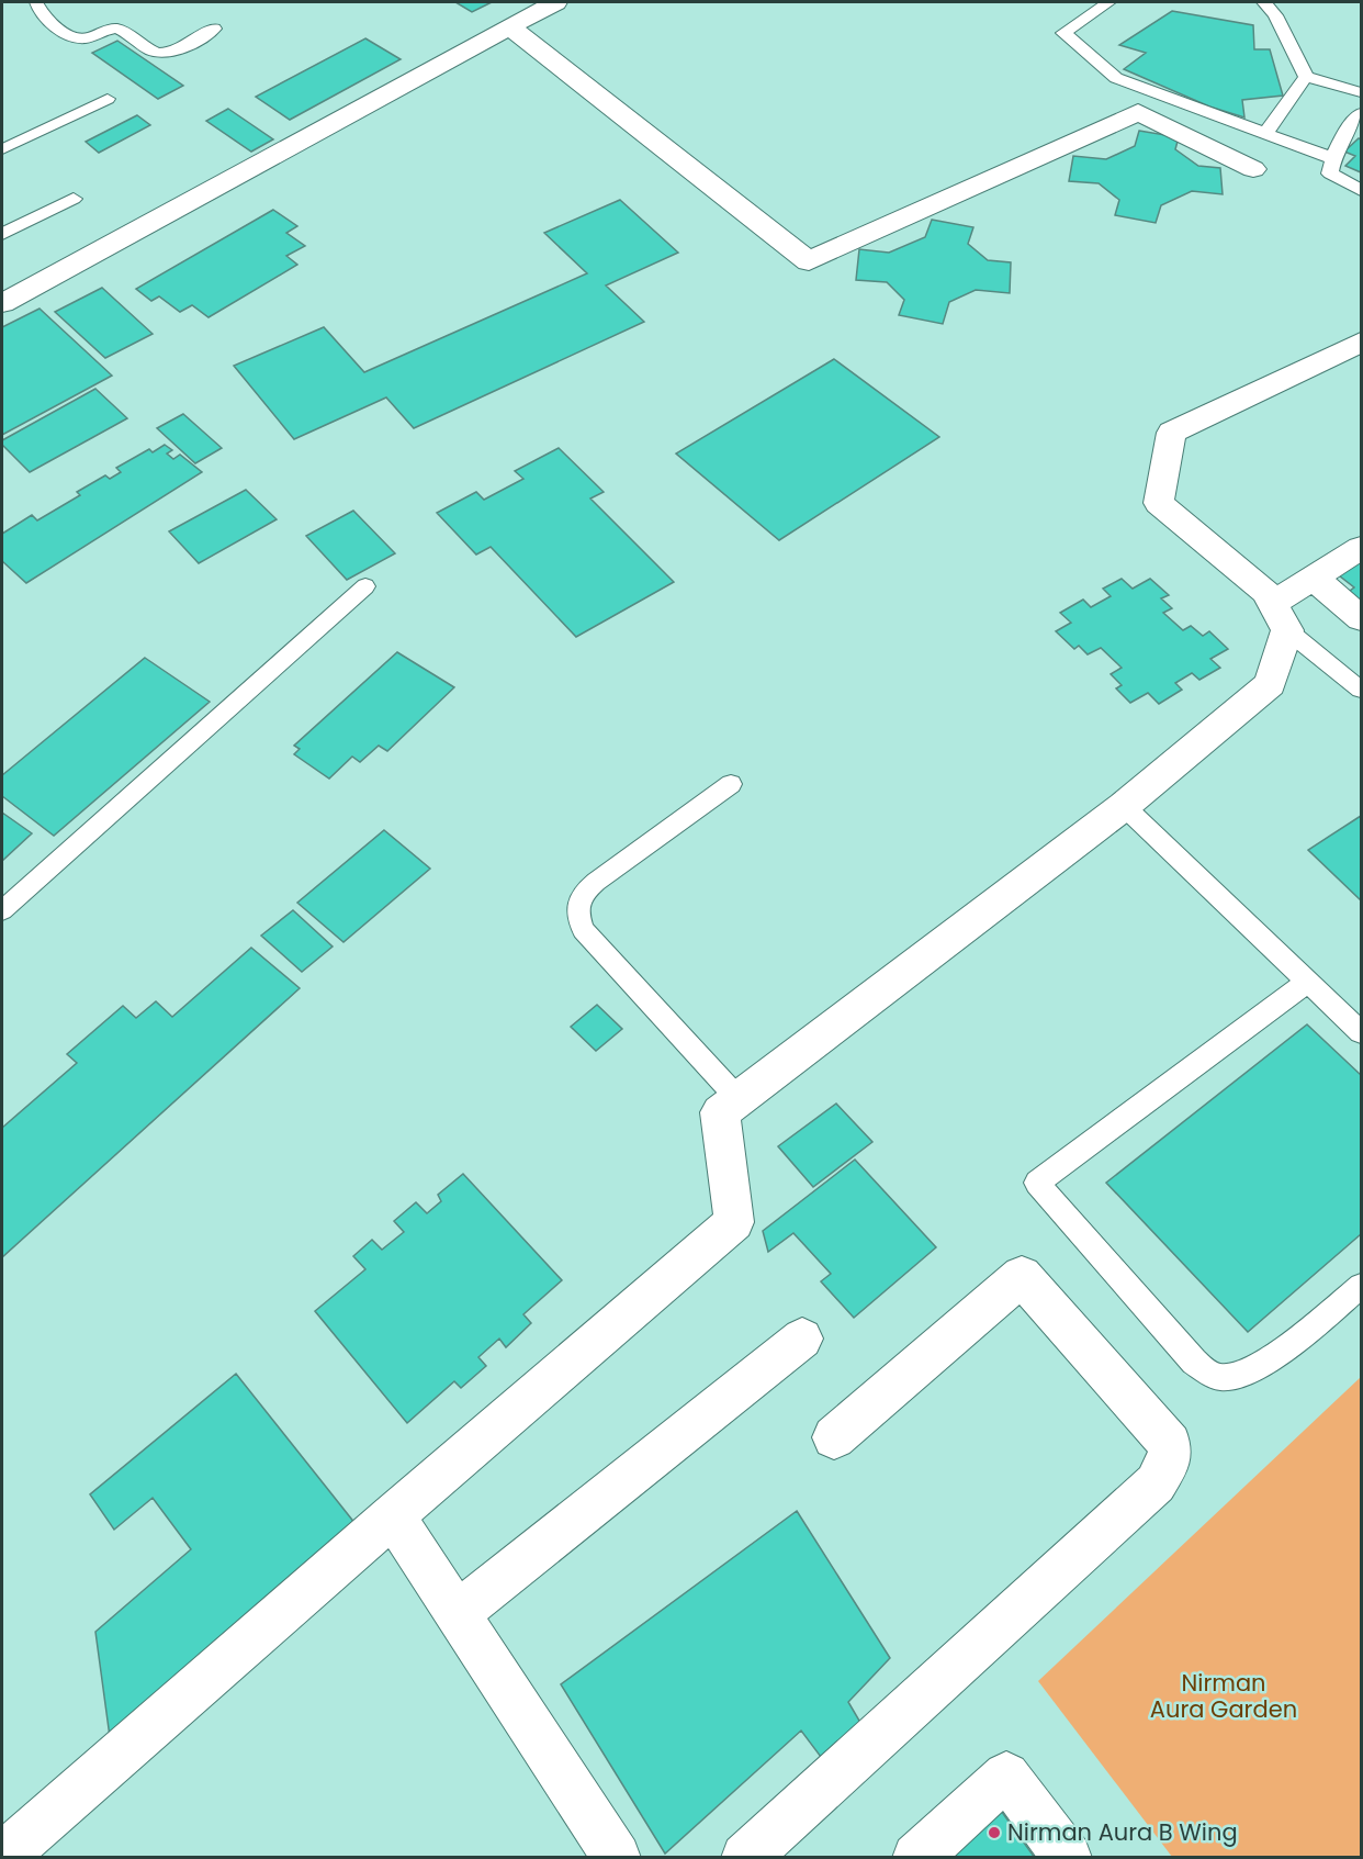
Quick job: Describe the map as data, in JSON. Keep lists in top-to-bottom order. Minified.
{"parks":["Nirman Aura Garden"],"places":["Nirman Aura B Wing"]}
